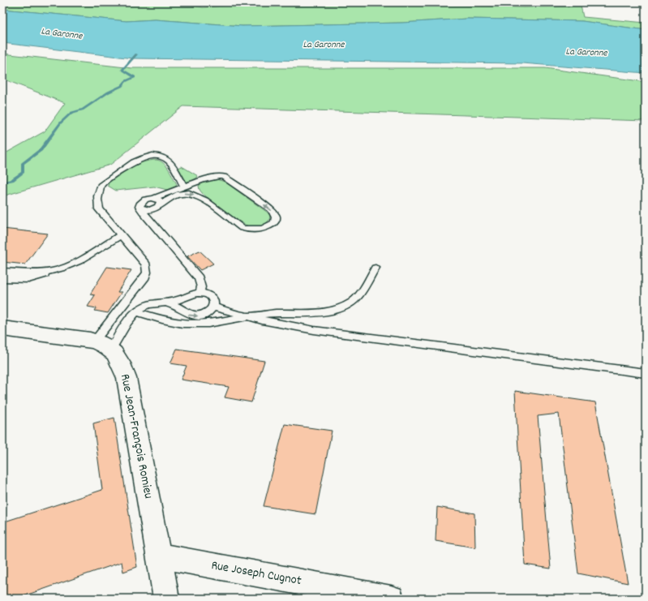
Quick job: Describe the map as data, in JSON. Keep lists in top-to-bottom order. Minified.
{"streets":{"street":["Rue Jean-François Romieu","Rue Joseph Cugnot"]},"crossings":[["Rue Jean-François Romieu","Rue Joseph Cugnot"]],"water":["La Garonne"]}
